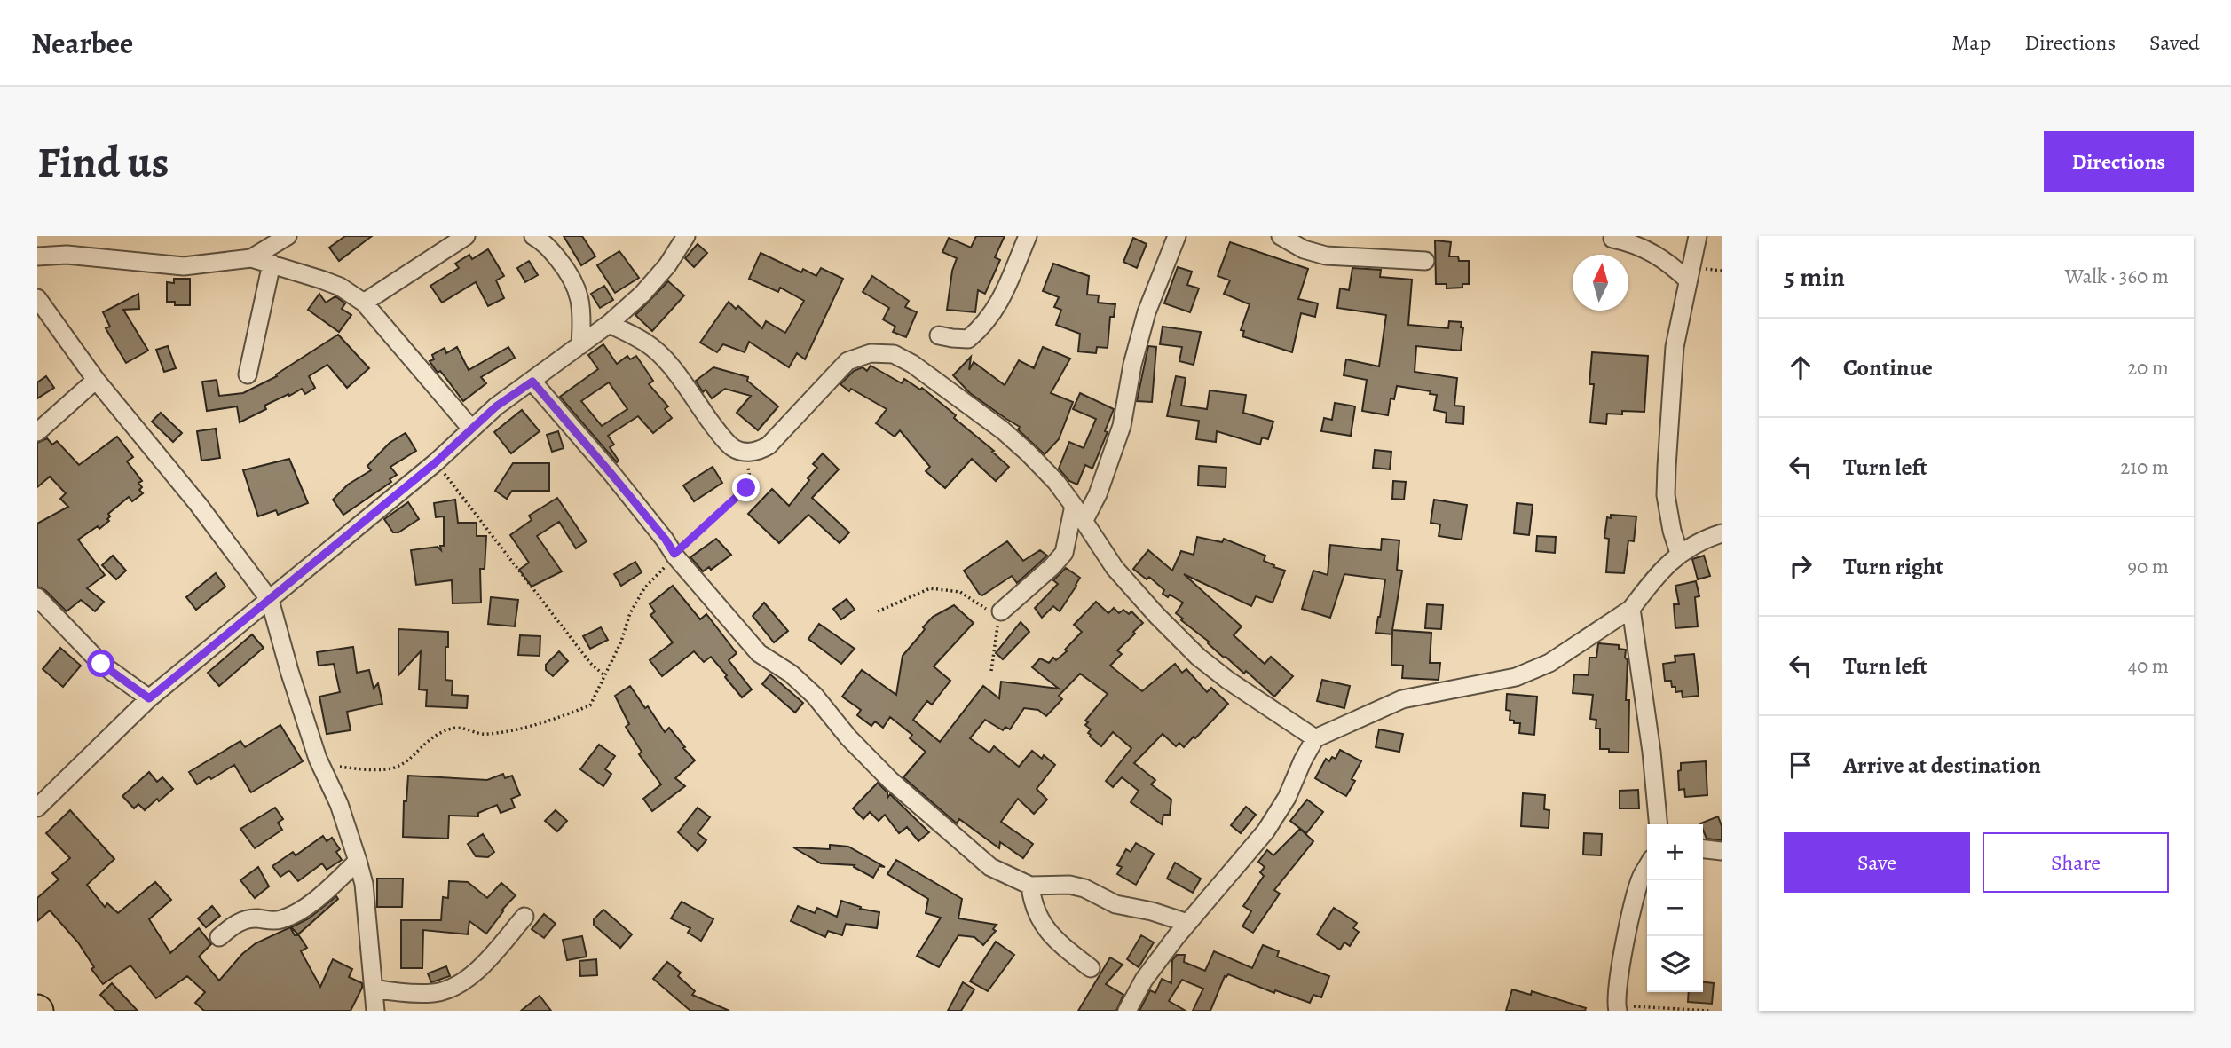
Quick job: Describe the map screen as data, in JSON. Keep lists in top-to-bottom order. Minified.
{"north":"top","page":{"header":"Nearbee","nav":["Map","Directions","Saved"],"buttons":["Directions",["Save","Share"]],"title":"Find us","heading":["5 min","Walk · 360 m"],"list":[["Continue","20 m"],["Turn left","210 m"],["Turn right","90 m"],["Turn left","40 m"],"Arrive at destination"],"map_buttons":["+","−"]}}
